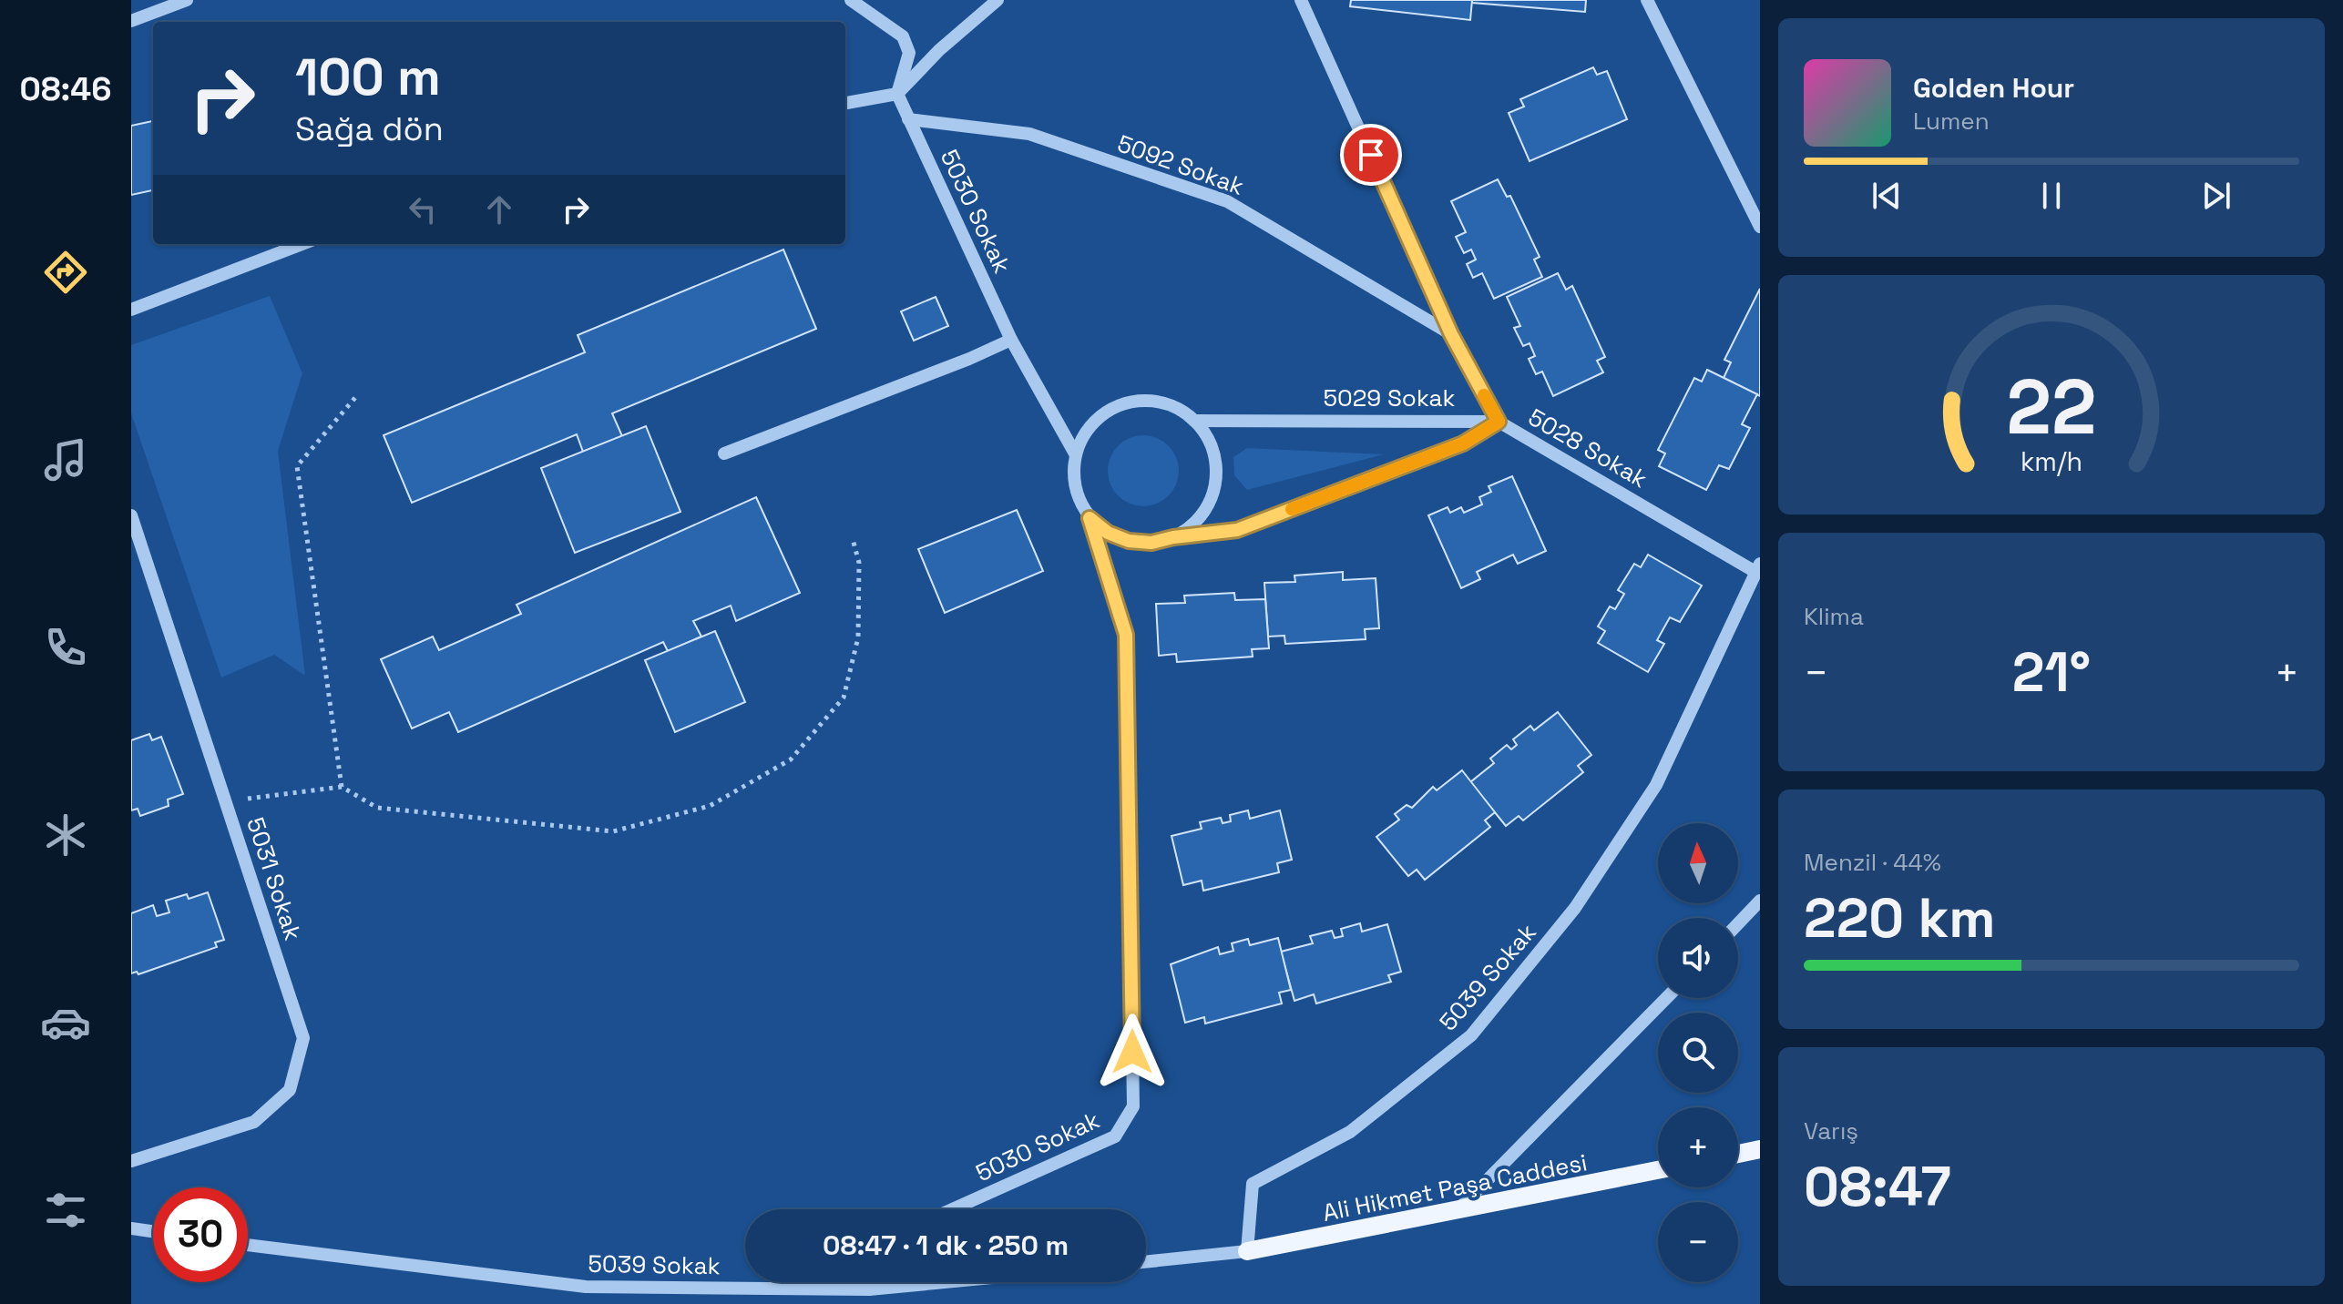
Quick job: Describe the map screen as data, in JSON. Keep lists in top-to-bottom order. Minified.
{"streets":{"main road":["Ali Hikmet Paşa Caddesi"],"street":["5092 Sokak","5030 Sokak","5029 Sokak","5028 Sokak","5031 Sokak","5039 Sokak"]},"crossings":[["5092 Sokak","5030 Sokak"],["5092 Sokak","5028 Sokak"],["5030 Sokak","5029 Sokak"],["5029 Sokak","5028 Sokak"],["5028 Sokak","5039 Sokak"],["5039 Sokak","Ali Hikmet Paşa Caddesi"]],"north":"top","page":{"tabs":"08:46","turn":["100 m","Sağa dön"],"song":["Golden Hour","Lumen"],"tile":["Klima",["Menzil · 44%","220 km"],["Varış","08:47"]],"heat":["−","21°","+"],"map_buttons":["+","−"],"limit":"30","trip":"08:47 · 1 dk · 250 m","gauge":["22","km/h"]}}
